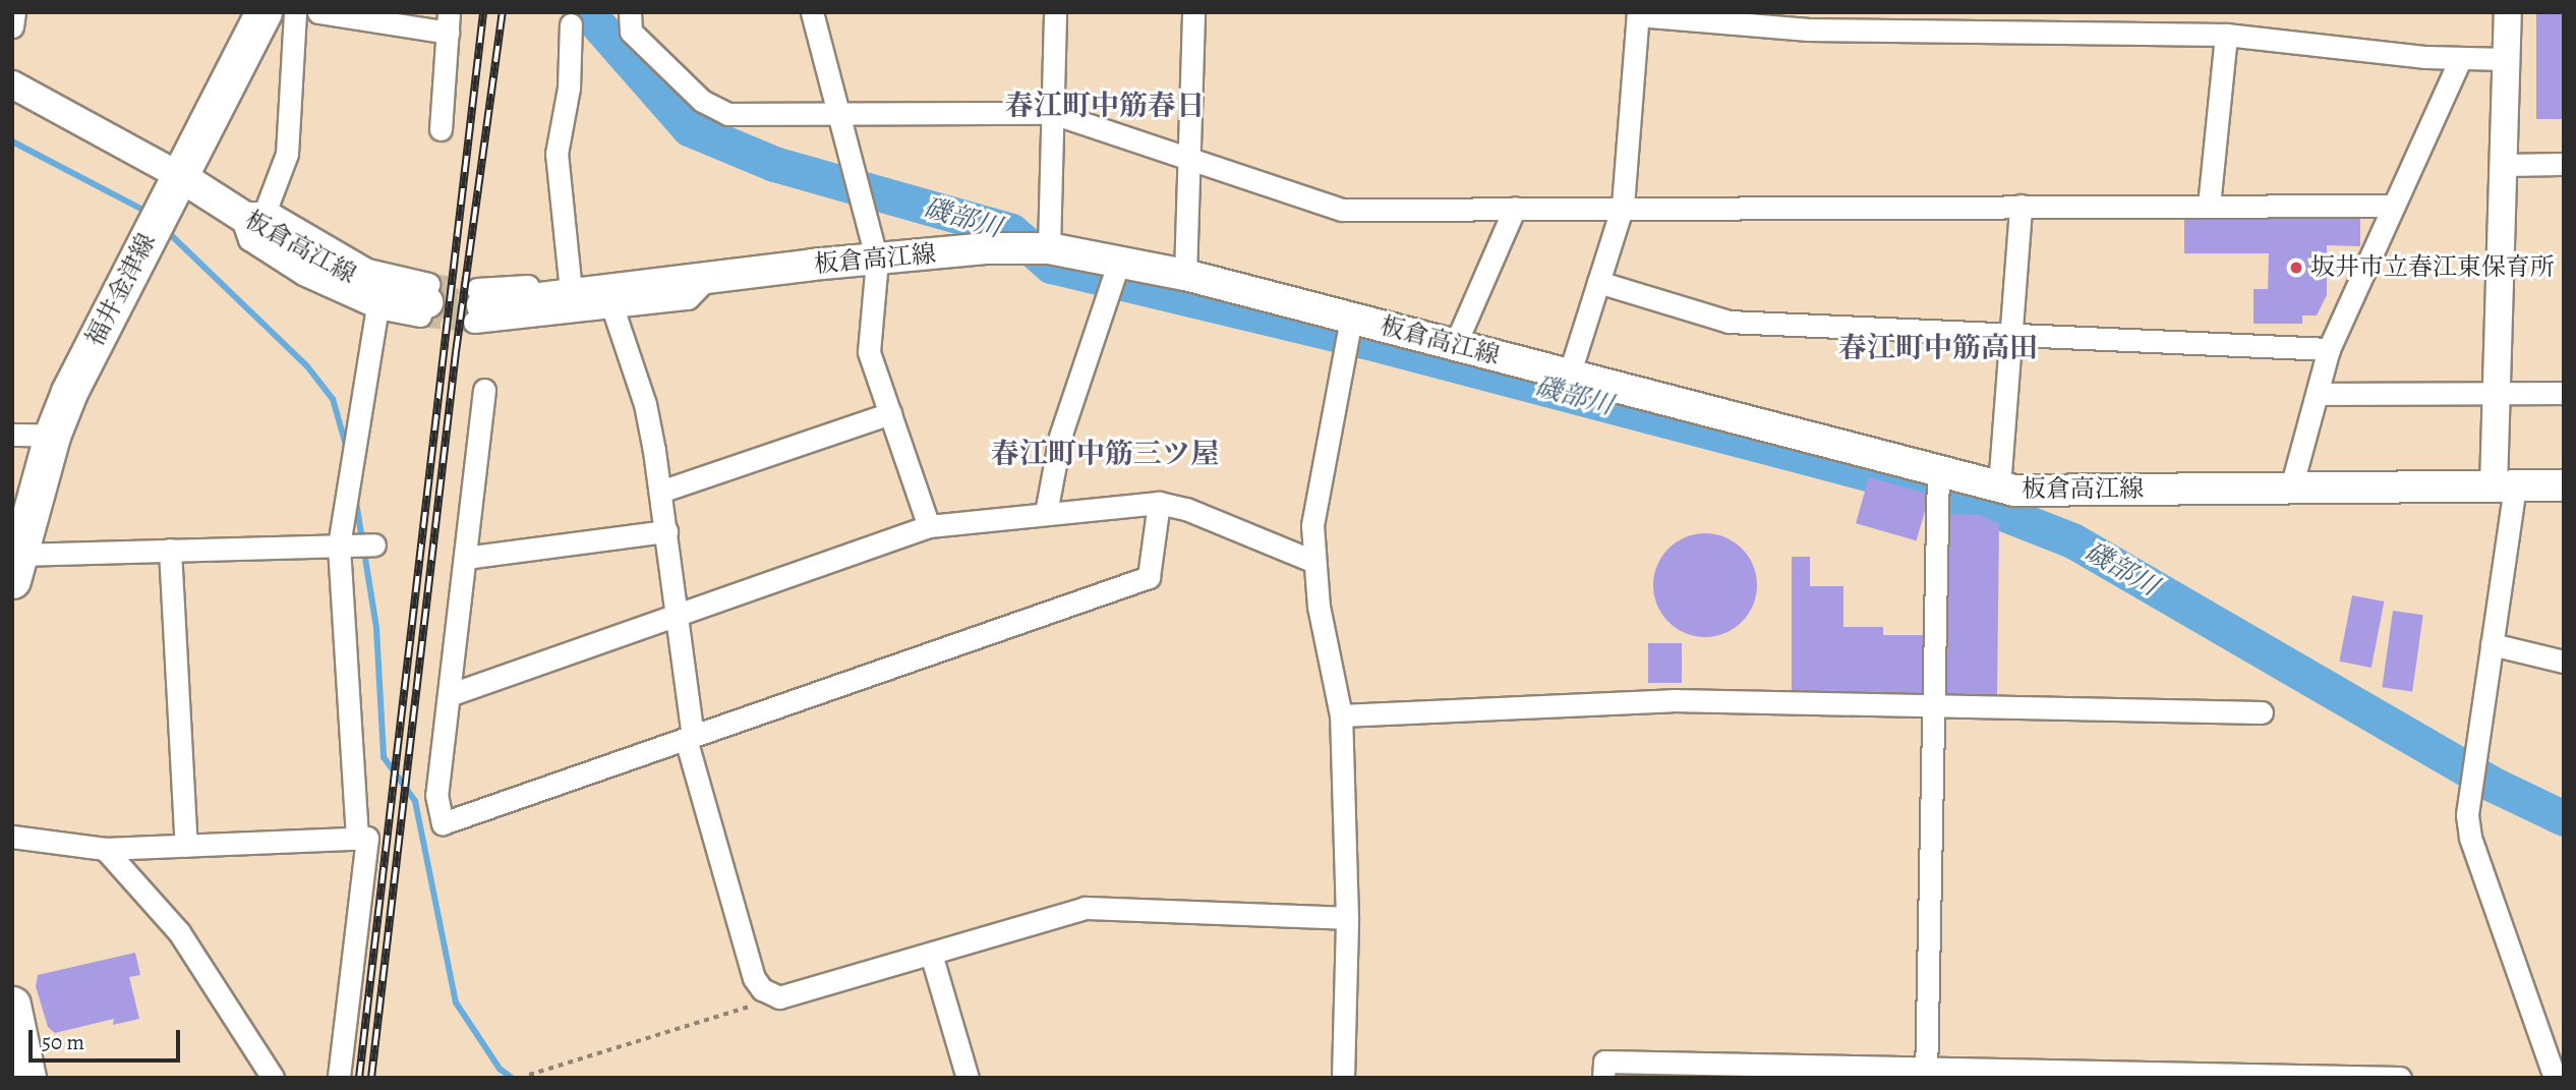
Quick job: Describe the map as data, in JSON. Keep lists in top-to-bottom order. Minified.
{"streets":{"main road":["板倉高江線","福井金津線"]},"crossings":[["板倉高江線","福井金津線"]],"districts":["春江町中筋春日","春江町中筋高田","春江町中筋三ツ屋"],"water":["磯部川"],"places":["坂井市立春江東保育所"],"scale_bar":"50 m"}
